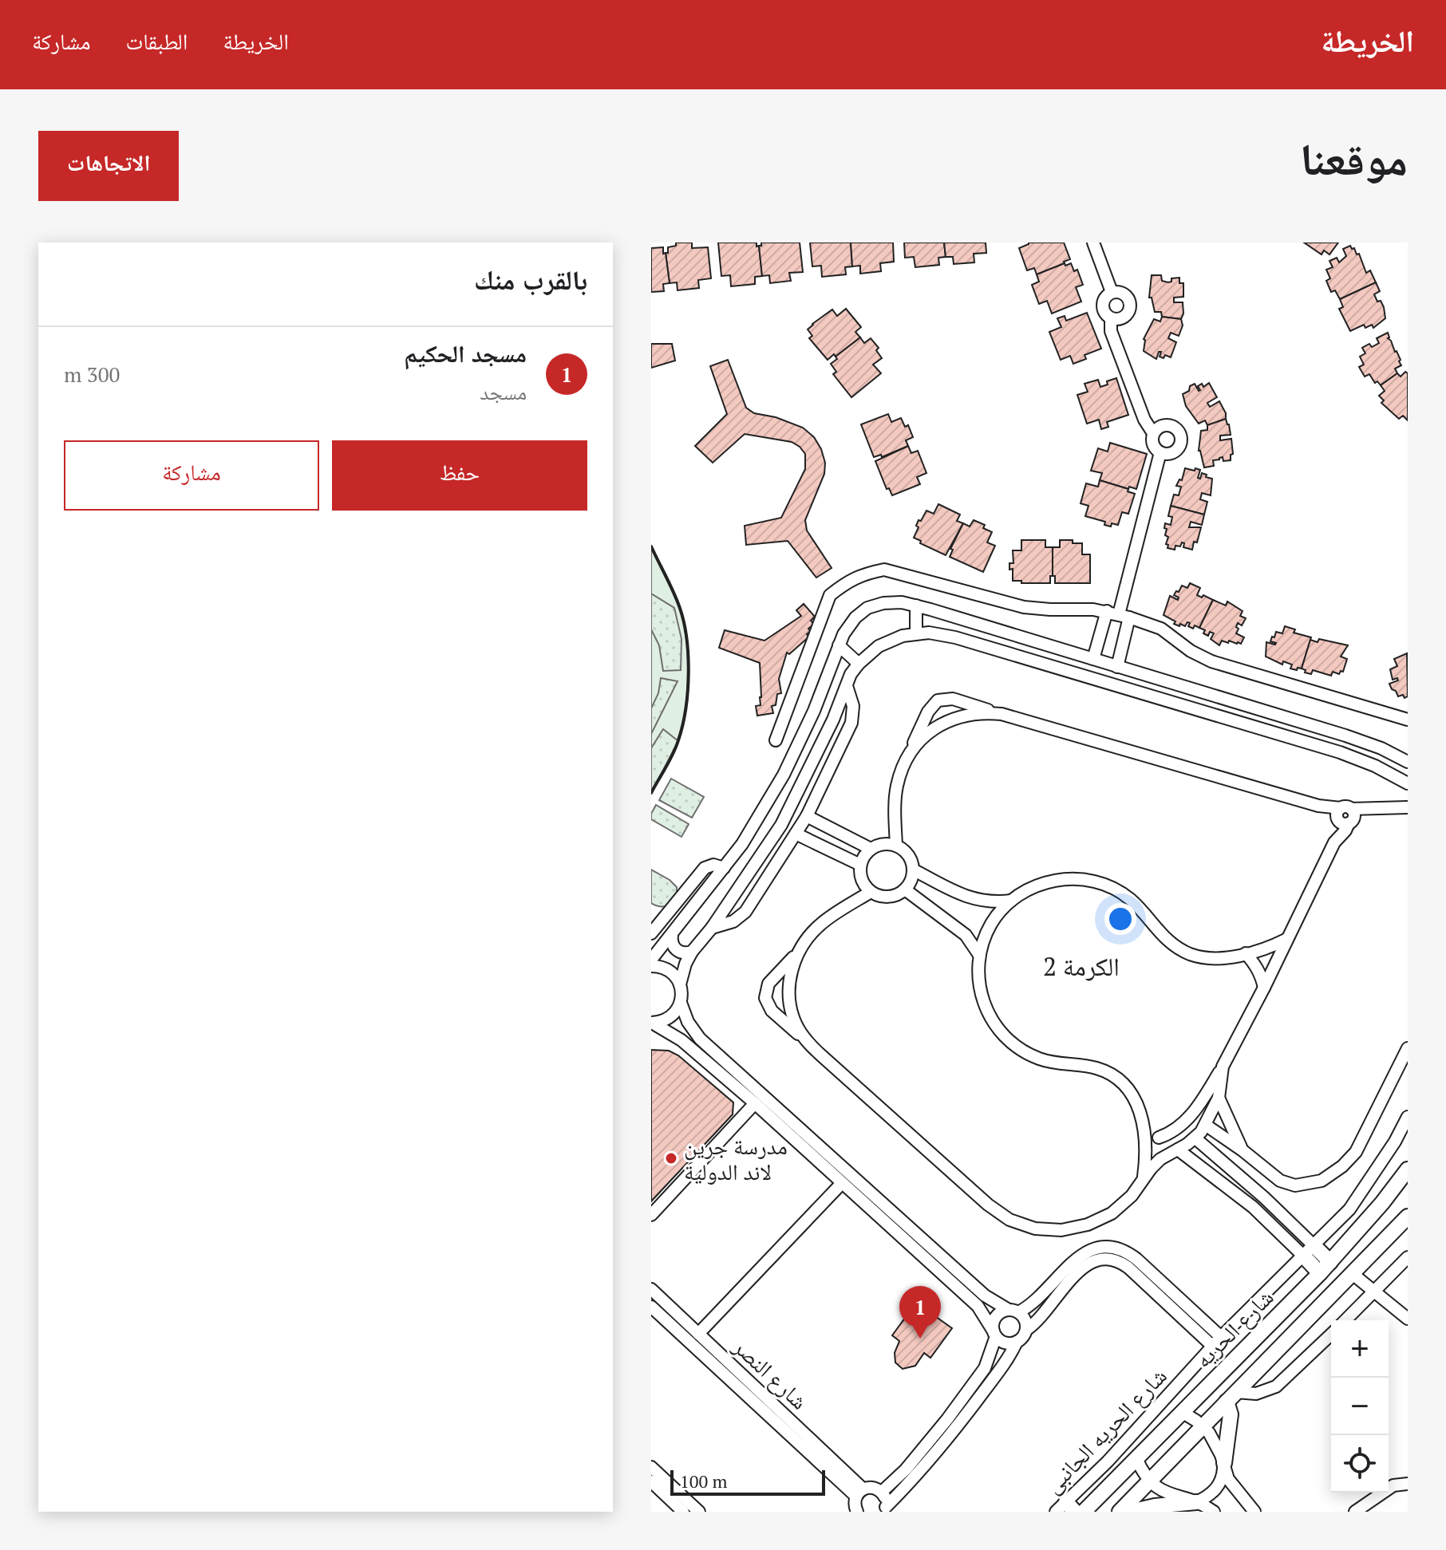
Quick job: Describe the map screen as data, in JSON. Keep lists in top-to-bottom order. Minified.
{"streets":{"main road":["شارع الحريه"],"street":["شارع النصر","شارع الحريه الجانبى"]},"districts":["الكرمة 2"],"places":["مدرسة جرين لاند الدولية"],"scale_bar":"100 m","page":{"header":"الخريطة","nav":["الخريطة","الطبقات","مشاركة"],"title":"موقعنا","buttons":["الاتجاهات",["حفظ","مشاركة"]],"heading":"بالقرب منك","list":[{"mark":"1","name":"مسجد الحكيم","note":"مسجد","value":"300 m"}],"pins":"1","map_buttons":["+","−"],"scale":"100 m"}}
